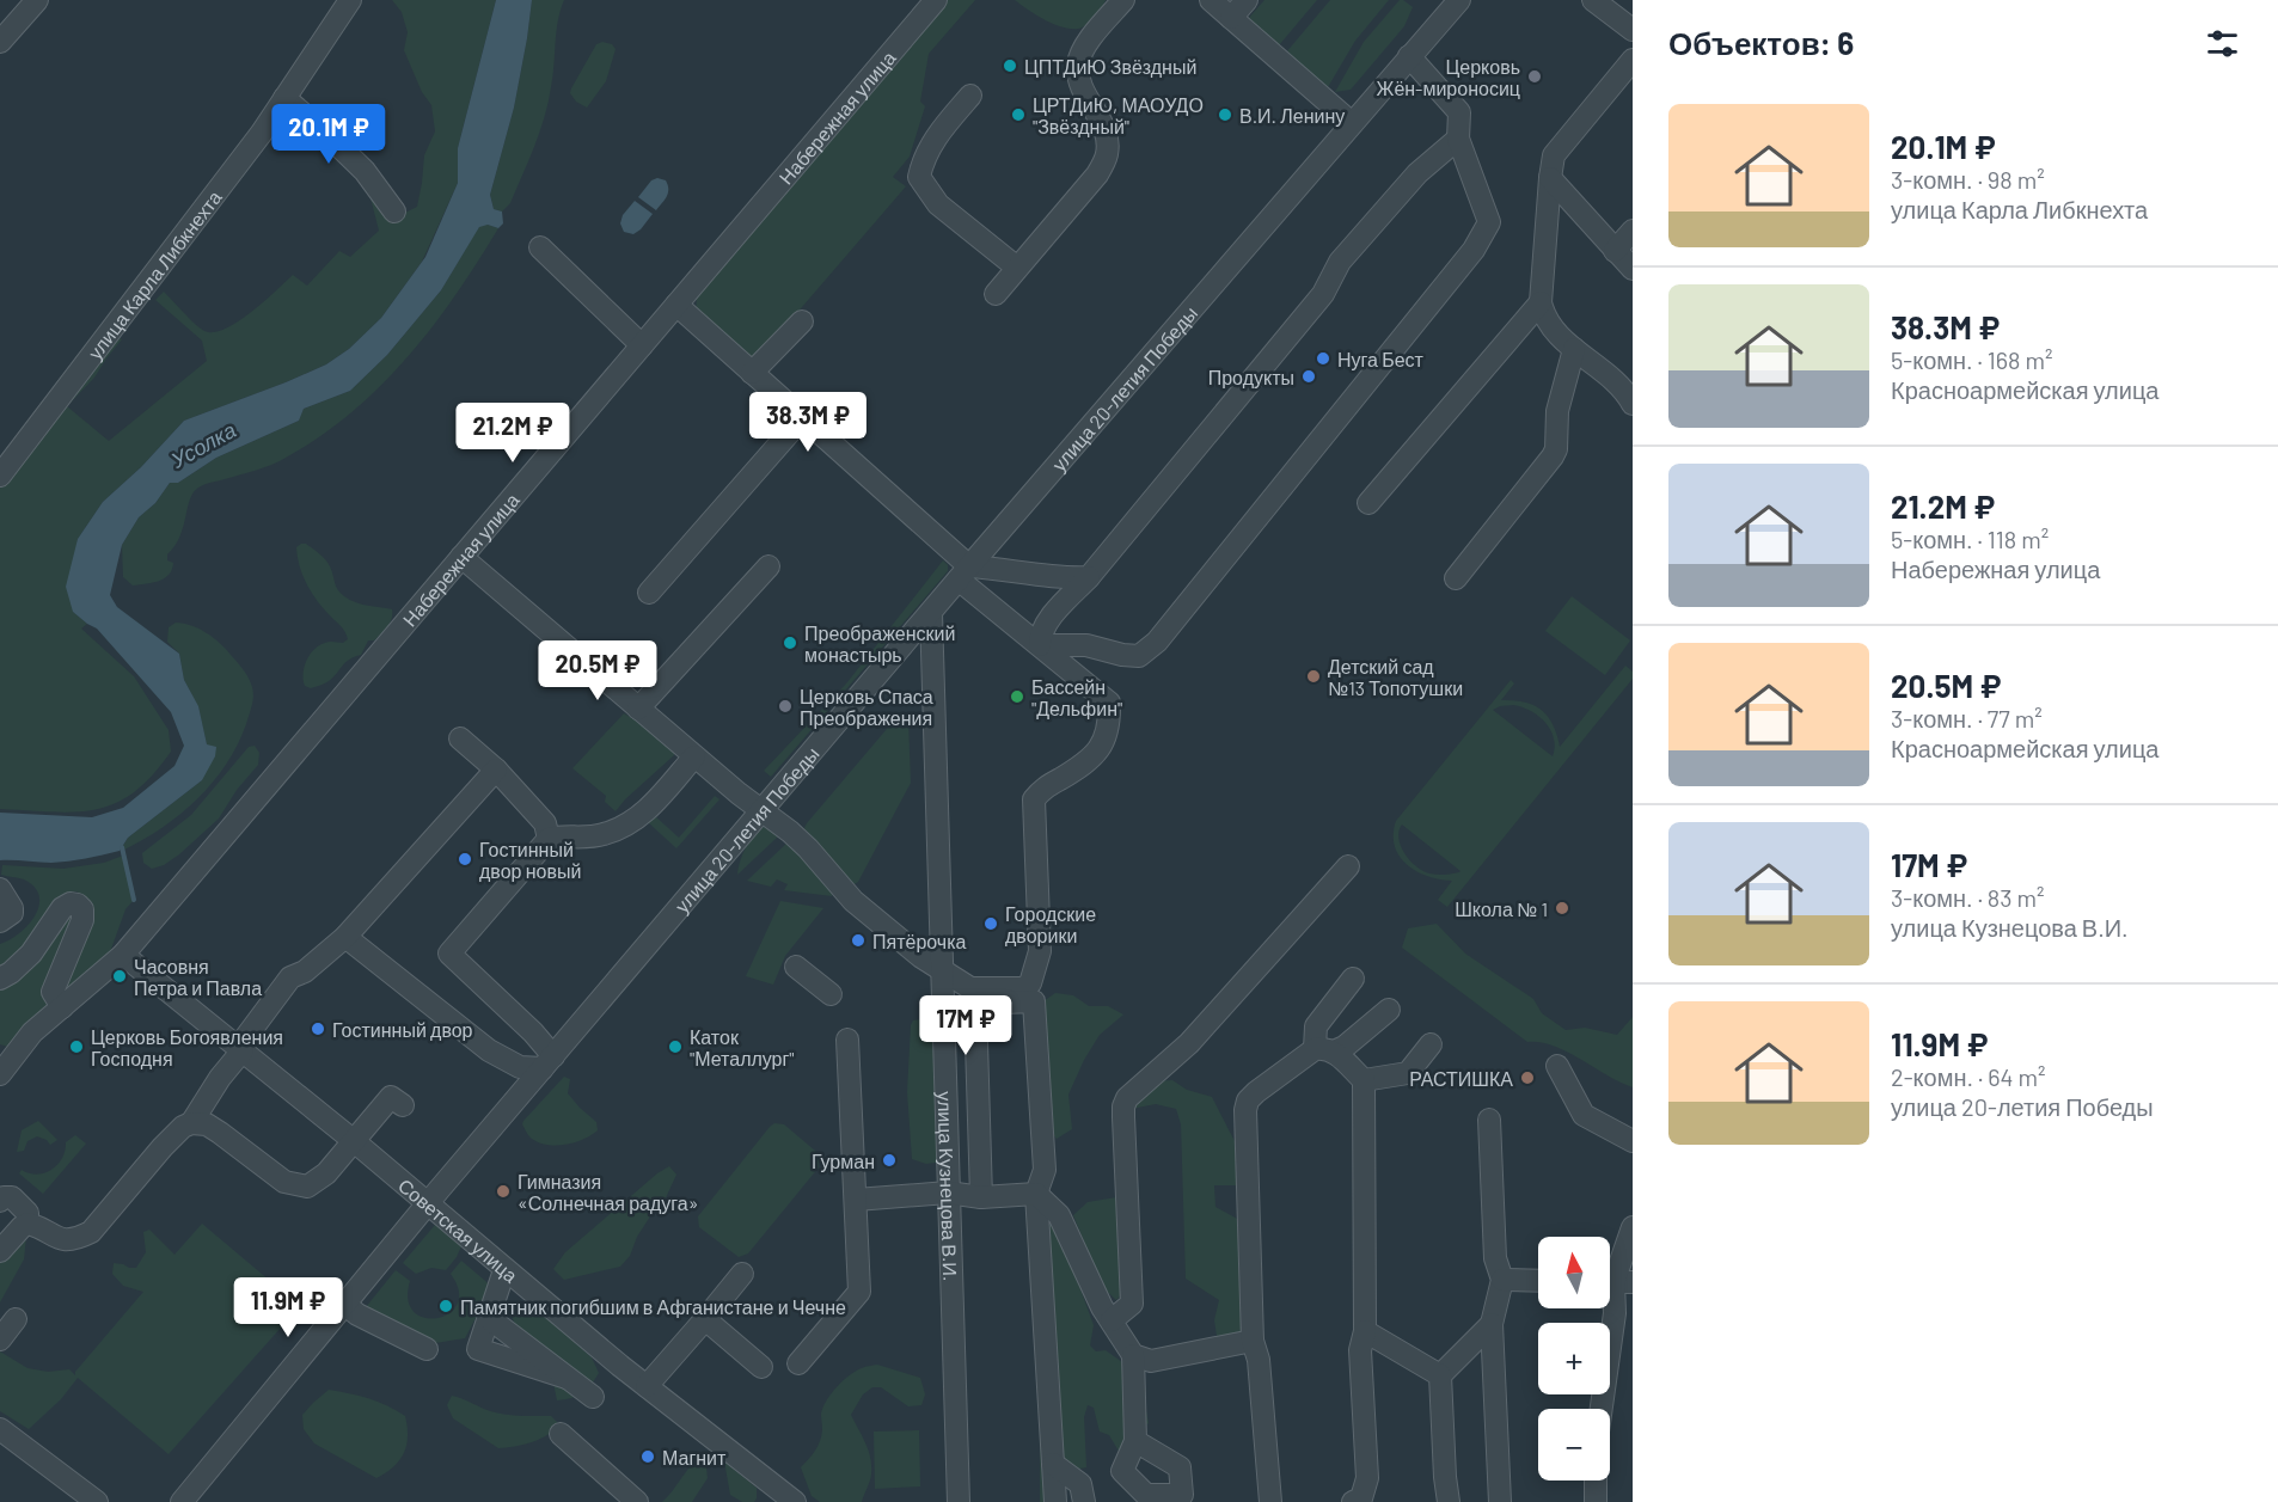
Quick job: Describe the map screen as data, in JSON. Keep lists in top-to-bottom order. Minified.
{"streets":{"street":["Набережная улица","улица Карла Либкнехта","улица 20-летия Победы","улица Кузнецова В.И.","Советская улица"]},"crossings":[["Набережная улица","Советская улица"],["улица 20-летия Победы","улица Кузнецова В.И."],["улица 20-летия Победы","Советская улица"]],"water":["Усолка"],"places":["ЦПТДиЮ Звёздный","Церковь Жён-мироносиц","ЦРТДиЮ, МАОУДО \"Звёздный\"","В.И. Ленину","Нуга Бест","Продукты","Преображенский монастырь","Детский сад №13 Топотушки","Бассейн \"Дельфин\"","Церковь Спаса Преображения","Гостинный двор новый","Школа № 1","Городские дворики","Пятёрочка","Часовня Петра и Павла","Гостинный двор","Церковь Богоявления Господня","Каток \"Металлург\"","РАСТИШКА","Гурман","Гимназия «Солнечная радуга»","Памятник погибшим в Афганистане и Чечне","Магнит"],"north":"top","page":{"heading":"Объектов: 6","list":[{"name":"20.1M ₽","note":"3-комн. · 98 m² · улица Карла Либкнехта"},{"name":"38.3M ₽","note":"5-комн. · 168 m² · Красноармейская улица"},{"name":"21.2M ₽","note":"5-комн. · 118 m² · Набережная улица"},{"name":"20.5M ₽","note":"3-комн. · 77 m² · Красноармейская улица"},{"name":"17M ₽","note":"3-комн. · 83 m² · улица Кузнецова В.И."},{"name":"11.9M ₽","note":"2-комн. · 64 m² · улица 20-летия Победы"}],"price":["20.1M ₽","38.3M ₽","21.2M ₽","20.5M ₽","17M ₽","11.9M ₽"],"map_buttons":["+","−"]}}
